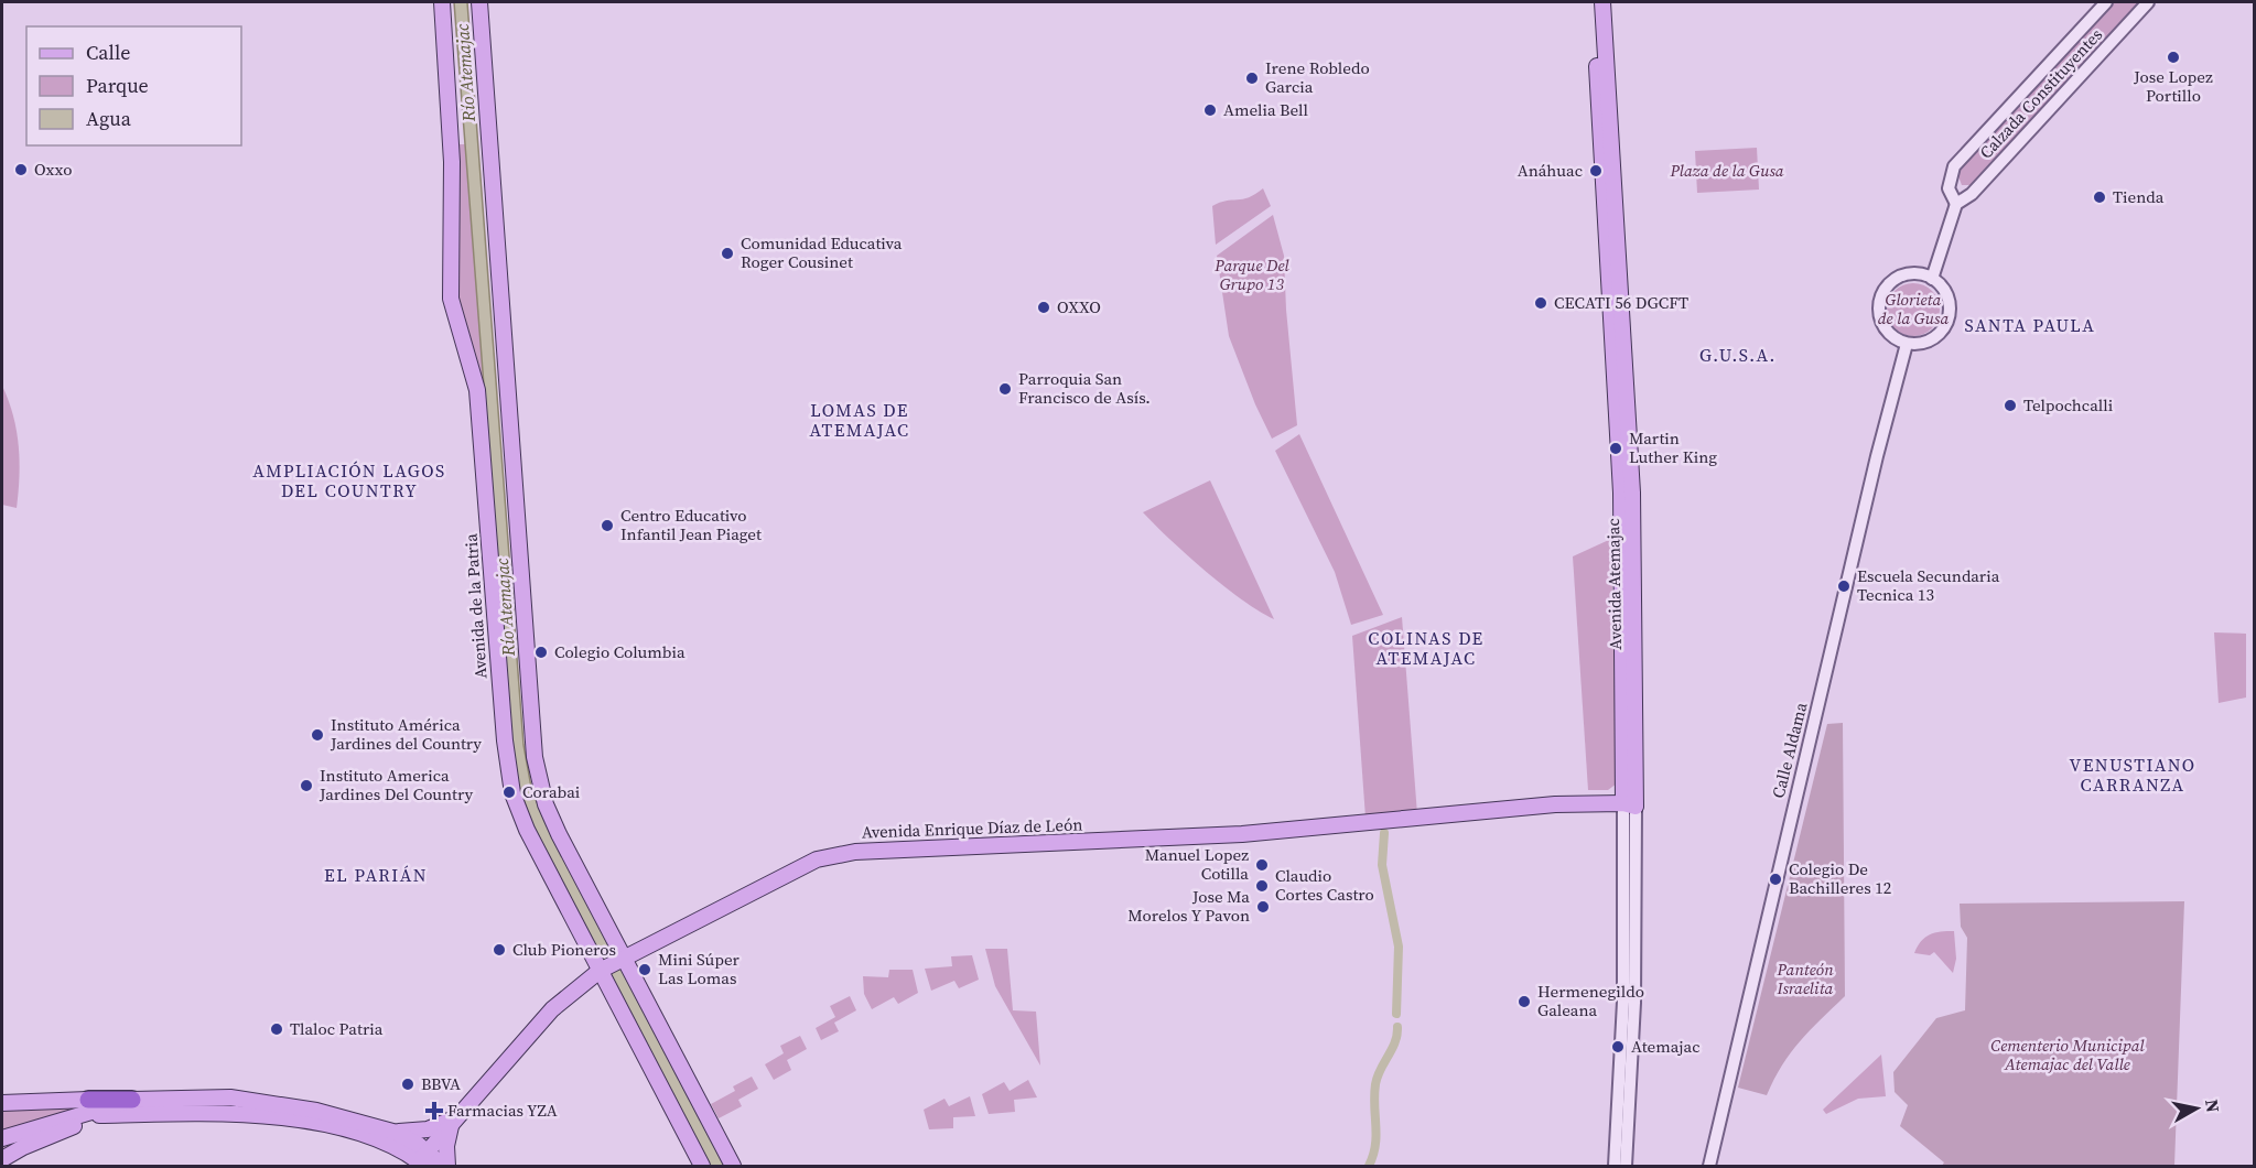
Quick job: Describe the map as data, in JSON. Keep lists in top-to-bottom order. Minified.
{"streets":{"main road":["Avenida Atemajac","Avenida de la Patria","Avenida Enrique Díaz de León"],"street":["Calzada Constituyentes","Calle Aldama"]},"crossings":[["Calzada Constituyentes","Calle Aldama"],["Avenida Atemajac","Avenida Enrique Díaz de León"],["Avenida de la Patria","Avenida Enrique Díaz de León"]],"districts":["SANTA PAULA","G.U.S.A.","LOMAS DE ATEMAJAC","AMPLIACIÓN LAGOS DEL COUNTRY","COLINAS DE ATEMAJAC","VENUSTIANO CARRANZA","EL PARIÁN"],"water":["Río Atemajac"],"parks":["Plaza de la Gusa","Parque Del Grupo 13","Glorieta de la Gusa","Panteón Israelita","Cementerio Municipal Atemajac del Valle"],"places":{"other":["Jose Lopez Portillo","Irene Robledo Garcia","Amelia Bell","Oxxo","Anáhuac","Tienda","Comunidad Educativa Roger Cousinet","CECATI 56 DGCFT","OXXO","Parroquia San Francisco de Asís.","Telpochcalli","Martin Luther King","Centro Educativo Infantil Jean Piaget","Escuela Secundaria Tecnica 13","Colegio Columbia","Instituto América Jardines del Country","Instituto America Jardines Del Country","Corabai","Manuel Lopez Cotilla","Colegio De Bachilleres 12","Claudio Cortes Castro","Jose Ma Morelos Y Pavon","Club Pioneros","Mini Súper Las Lomas","Hermenegildo Galeana","Tlaloc Patria","Atemajac","BBVA"],"health":["Farmacias YZA"]},"legend":["Calle","Parque","Agua"],"north":"right"}
